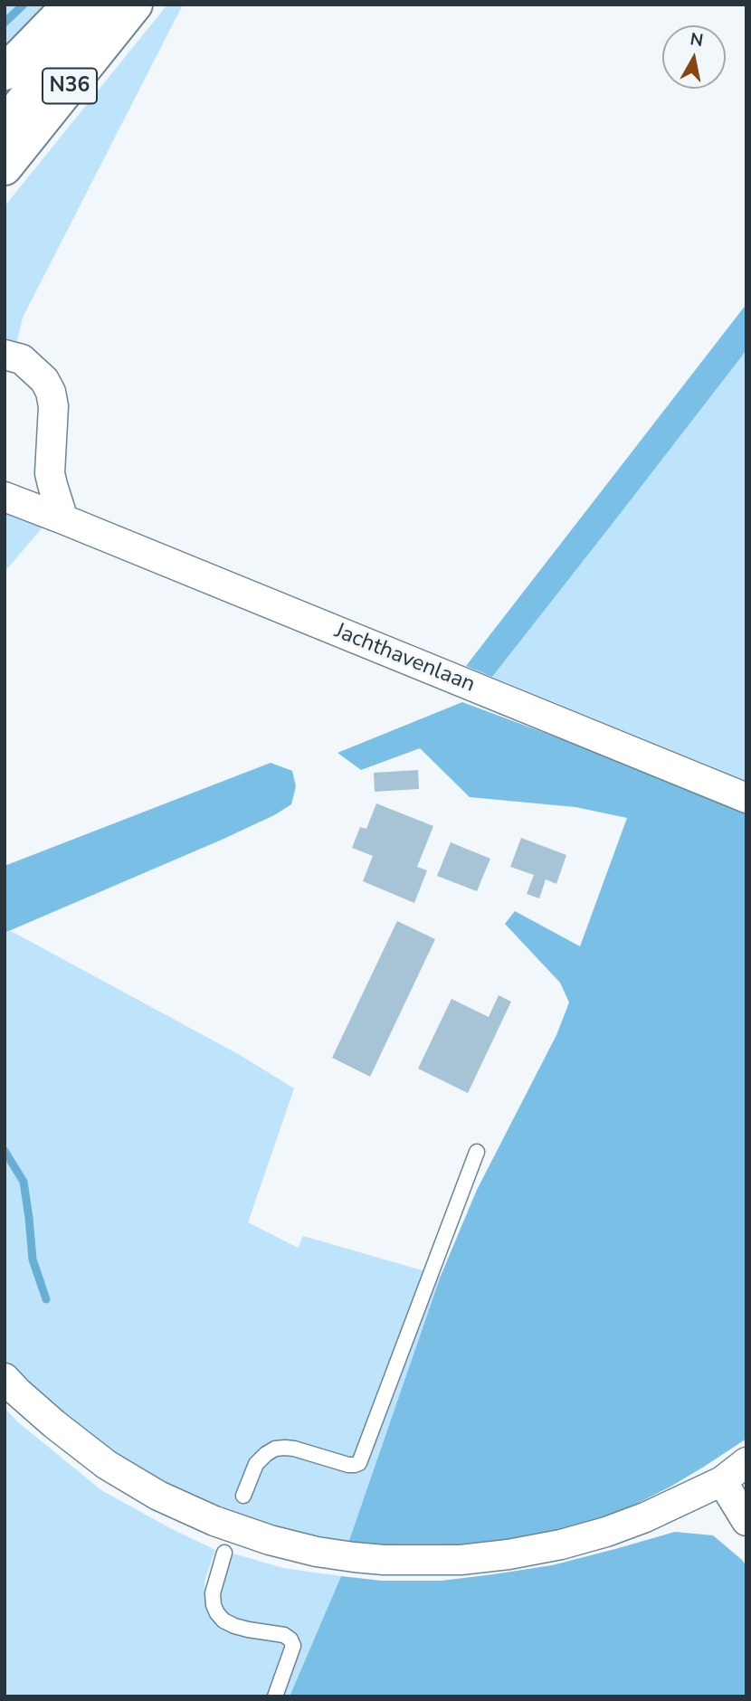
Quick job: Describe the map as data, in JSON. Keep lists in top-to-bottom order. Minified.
{"streets":{"highway":["N36"],"street":["Jachthavenlaan"]},"north":"top"}
